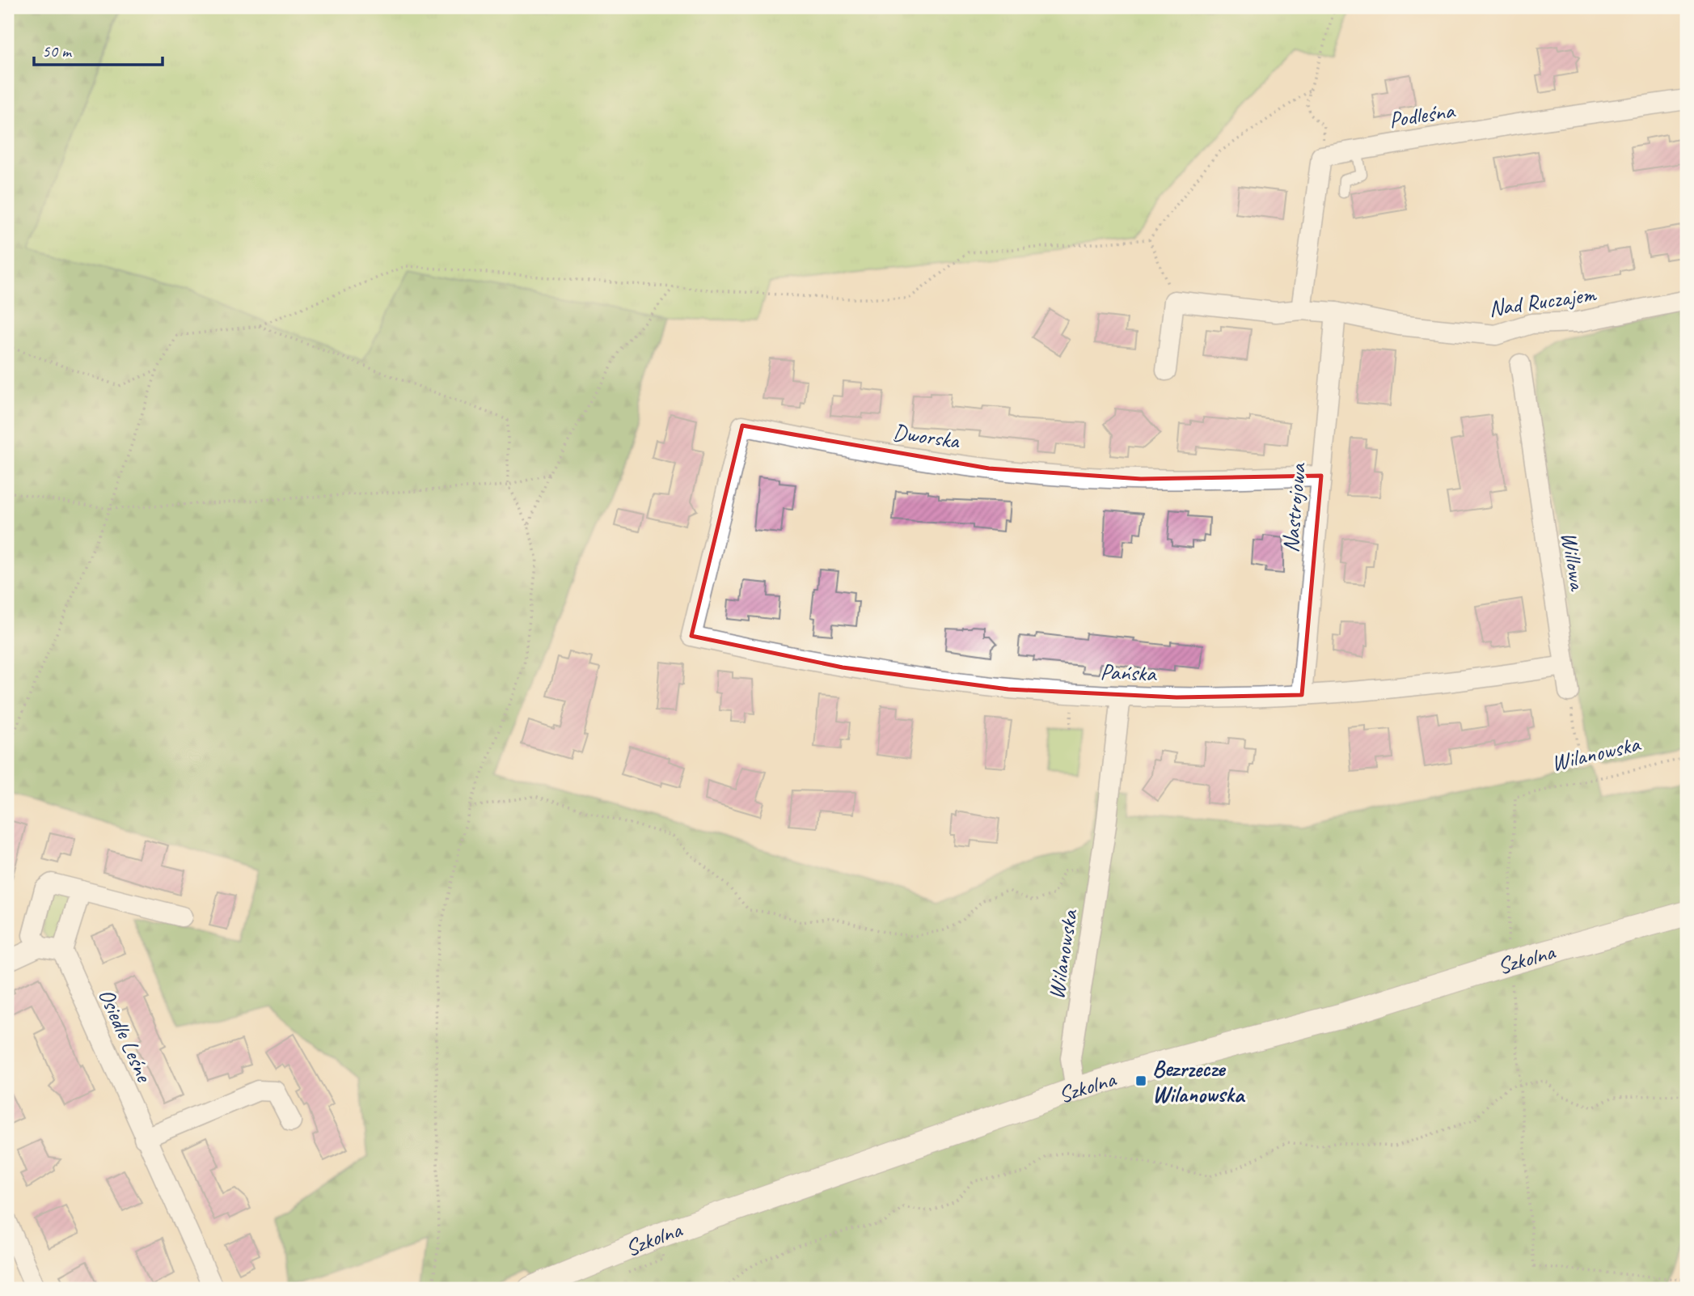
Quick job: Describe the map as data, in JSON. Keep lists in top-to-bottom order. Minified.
{"streets":{"street":["Podleśna","Nad Ruczajem","Dworska","Nastrojowa","Willowa","Pańska","Wilanowska","Szkolna","Osiedle Leśne"]},"crossings":[["Nad Ruczajem","Nastrojowa"],["Dworska","Nastrojowa"],["Dworska","Pańska"],["Nastrojowa","Pańska"],["Willowa","Pańska"],["Pańska","Wilanowska"],["Wilanowska","Szkolna"]],"places":{"transit":["Bezrzecze Wilanowska"]},"scale_bar":"50 m"}
